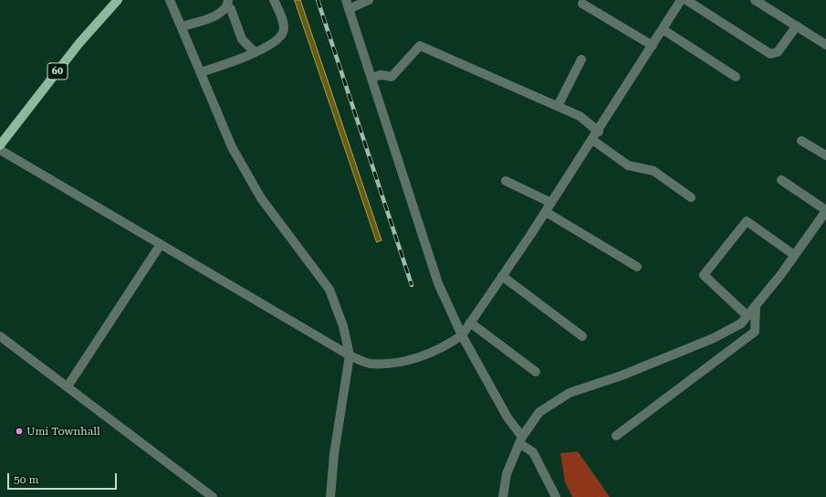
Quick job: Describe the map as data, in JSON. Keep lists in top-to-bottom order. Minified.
{"streets":{"main road":["60"]},"places":["Umi Townhall"],"scale_bar":"50 m"}
